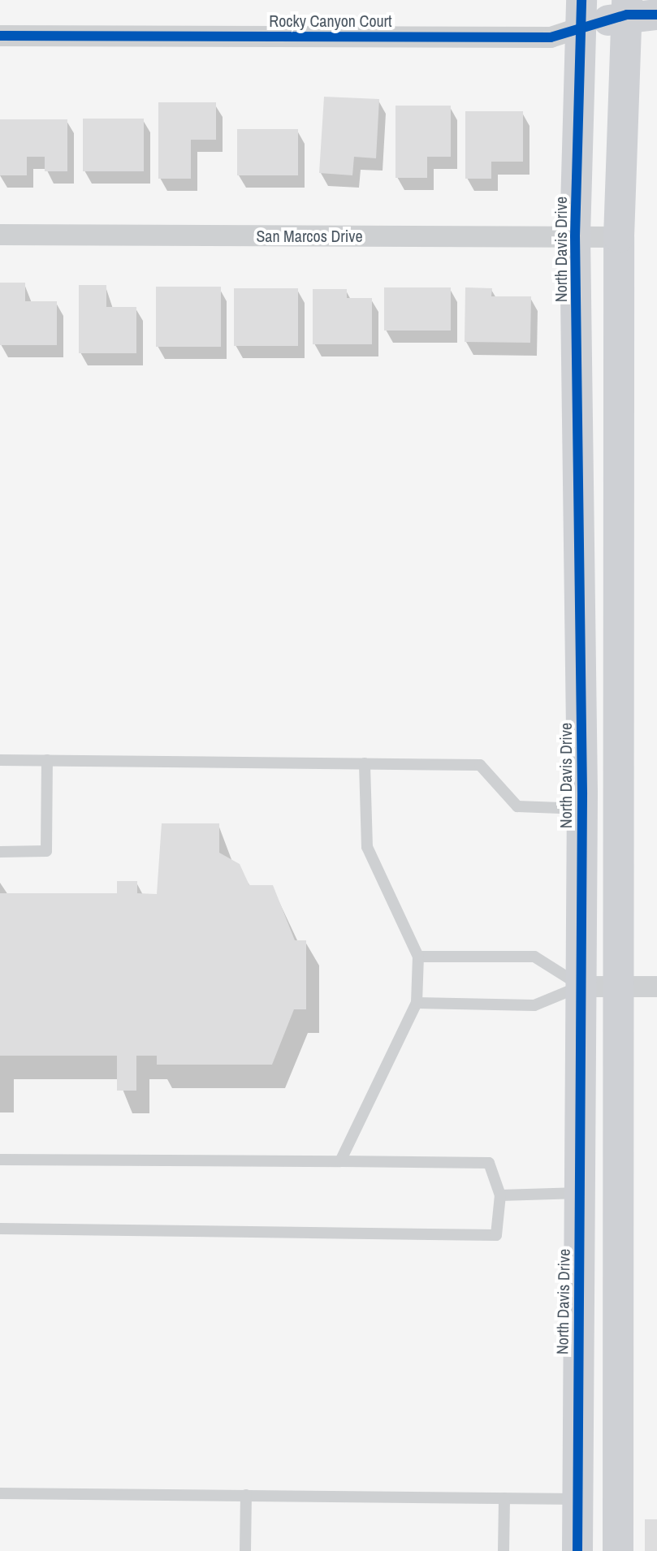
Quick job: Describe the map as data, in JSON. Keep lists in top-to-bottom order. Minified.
{"streets":{"street":["Rocky Canyon Court","San Marcos Drive","North Davis Drive"]},"crossings":[["Rocky Canyon Court","North Davis Drive"],["San Marcos Drive","North Davis Drive"]]}
